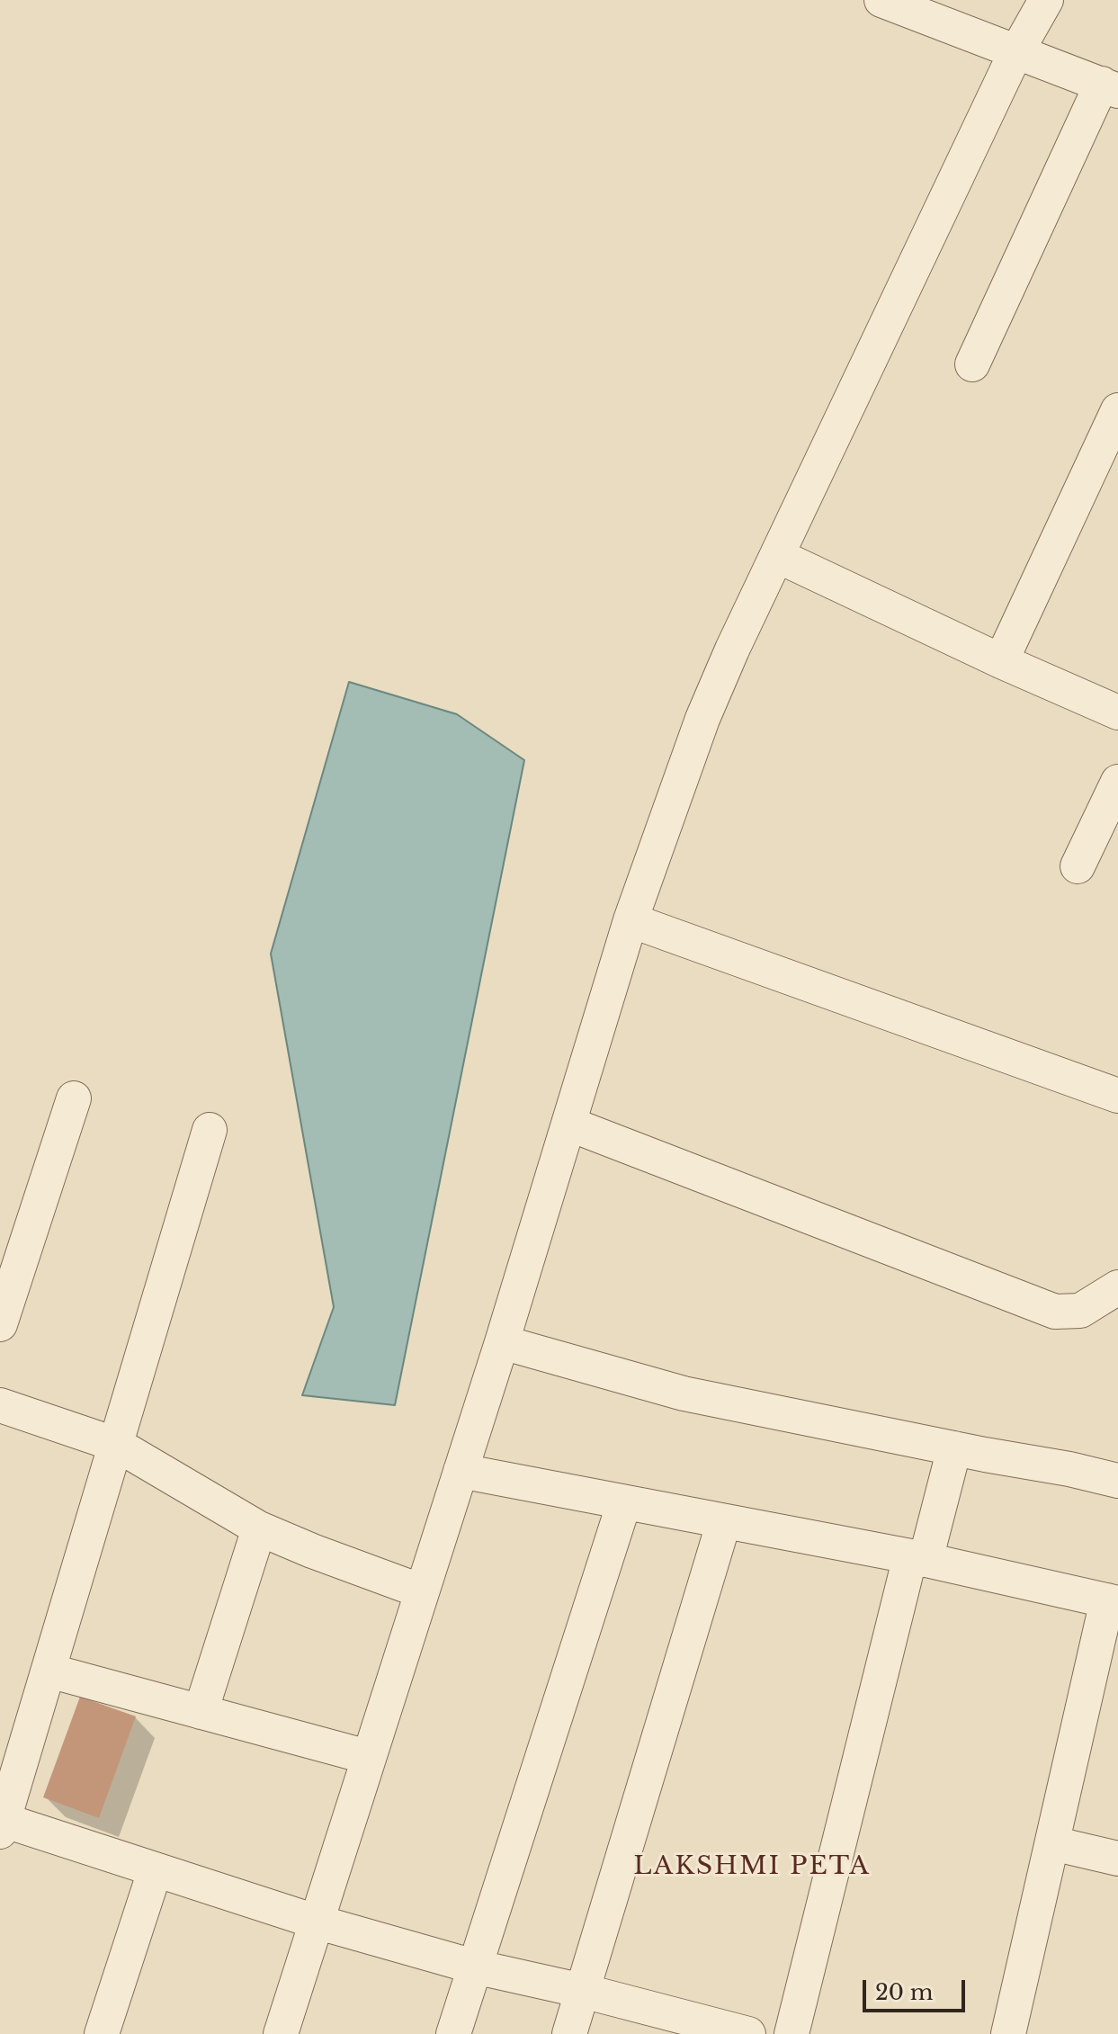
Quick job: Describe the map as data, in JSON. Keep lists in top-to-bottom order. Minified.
{"districts":["LAKSHMI PETA"],"scale_bar":"20 m"}
